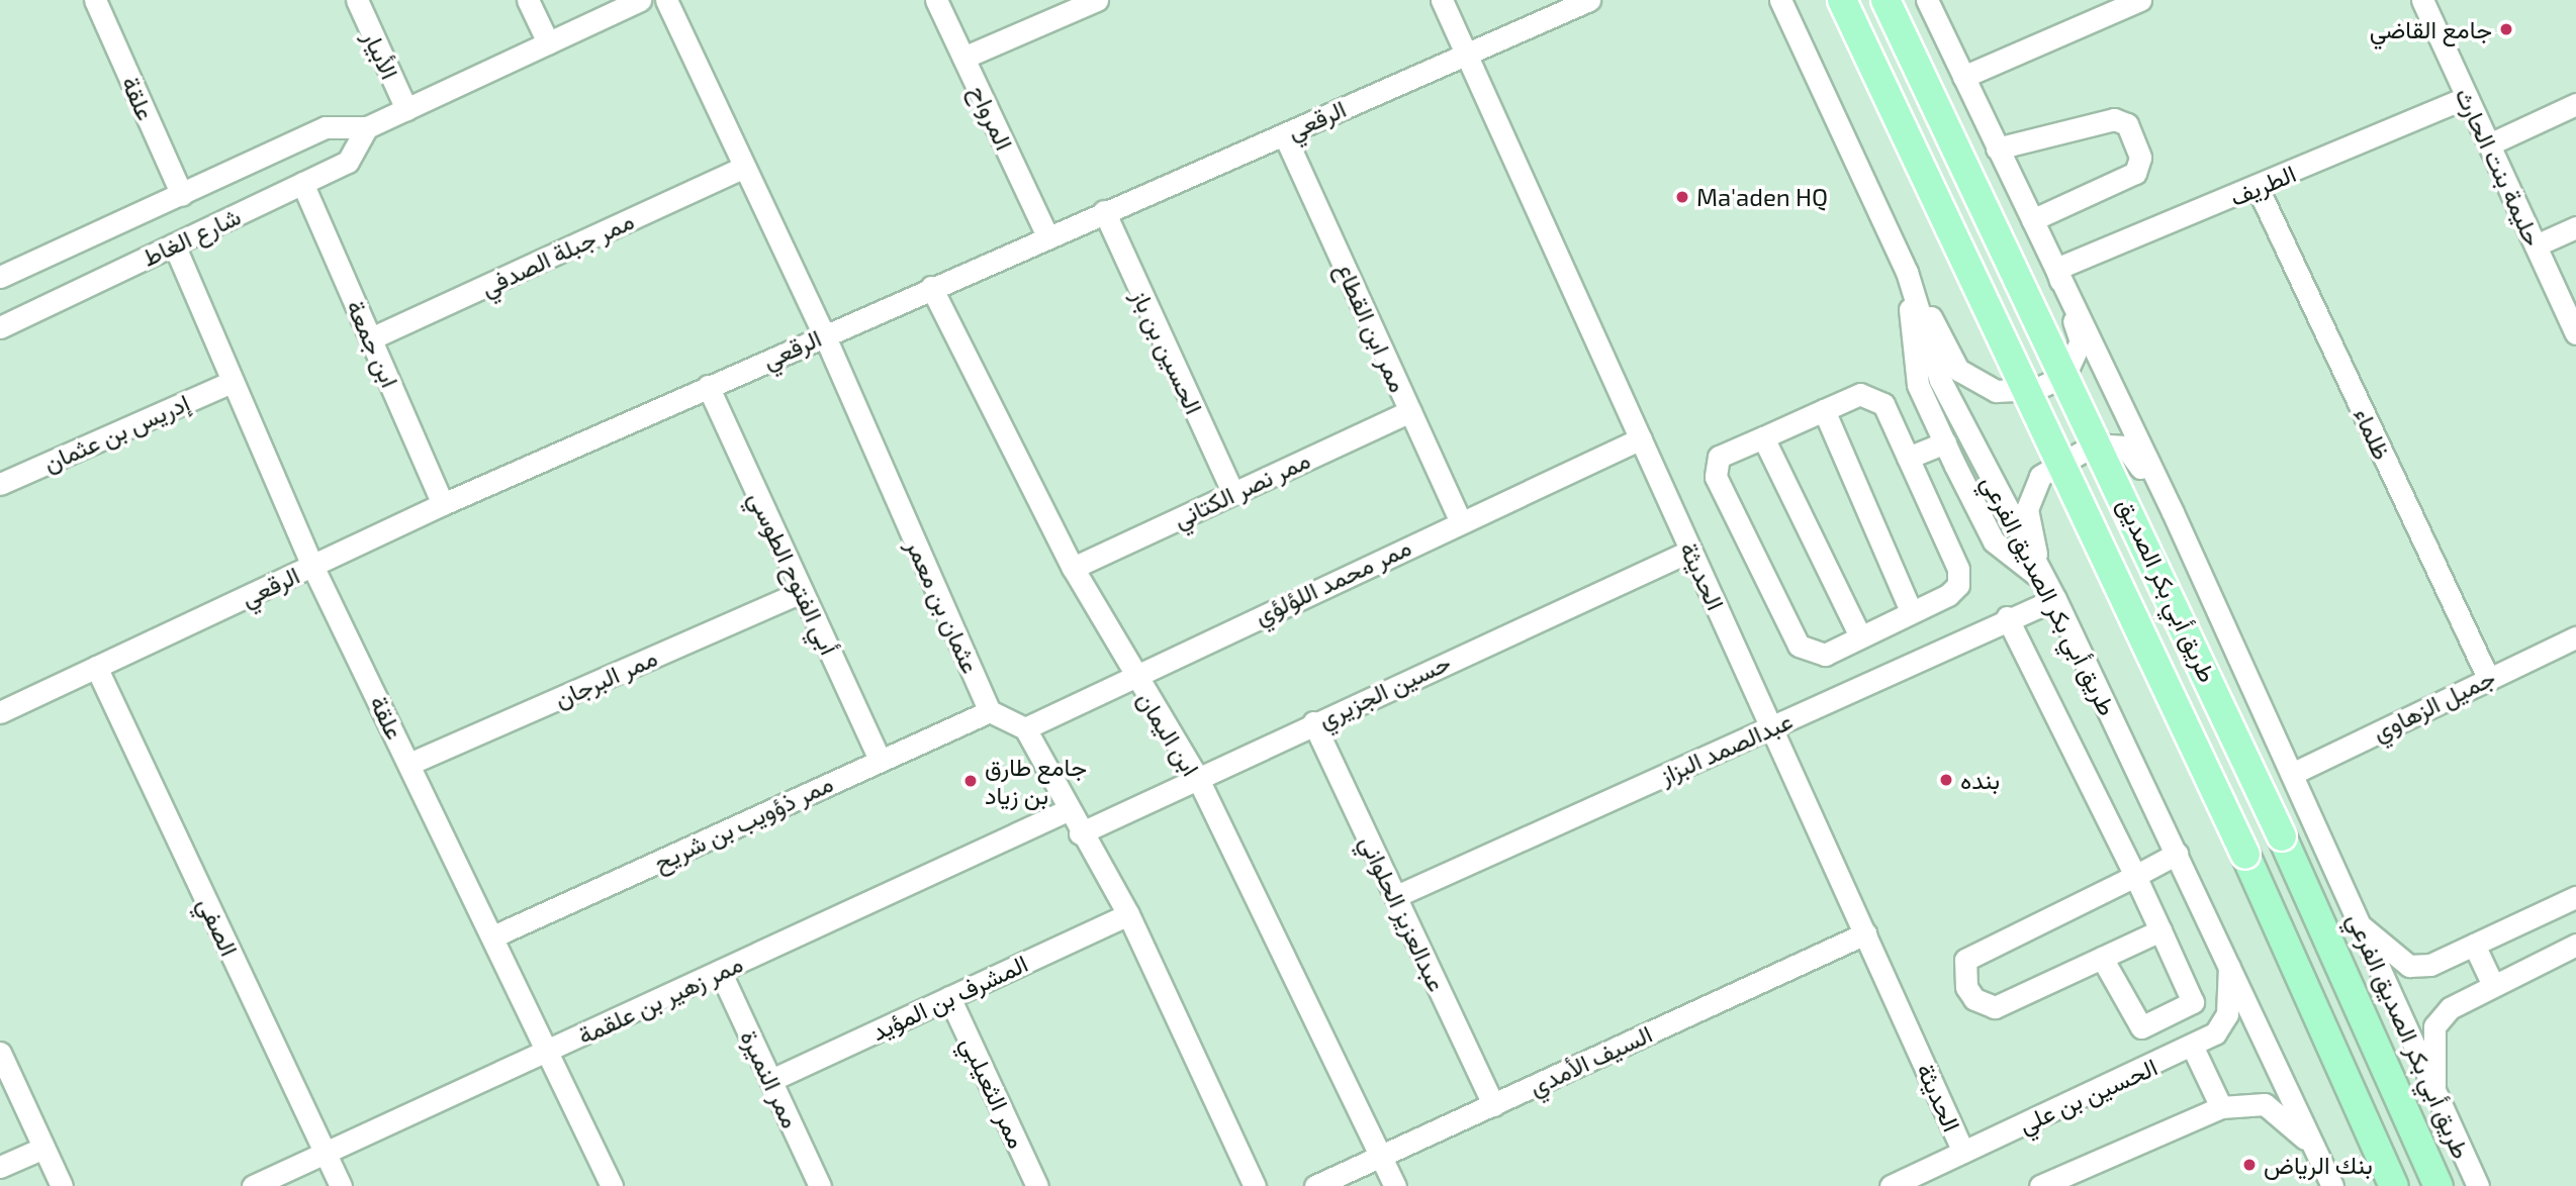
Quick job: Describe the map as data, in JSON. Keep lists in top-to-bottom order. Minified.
{"streets":{"main road":["طريق أبي بكر الصديق"],"street":["الأبيار","علقة","المرواح","الرقعي","حليمة بنت الحارث","الطريف","شارع الغاط","ممر جبلة الصدفي","ممر ابن القطاع","ابن جمعة","الحسين بن باز","إدريس بن عثمان","ظلماء","ممر نصر الكتاني","أبي الفتوح الطوسي","الحديثة","ممر محمد اللؤلؤي","طريق أبي بكر الصديق الفرعي","عثمان بن معمر","ممر البرجان","حسين الجزيري","جميل الزهاوي","ابن اليمان","عبدالصمد البزاز","ممر ذؤويب بن شريح","عبدالعزيز الحلواني","الصفي","المشرف بن المؤيد","ممر زهير بن علقمة","السيف الأمدي","ممر النميرة","ممر الثعيلبي","الحسين بن علي"]},"crossings":[["الأبيار","شارع الغاط"],["علقة","الرقعي"],["علقة","شارع الغاط"],["علقة","إدريس بن عثمان"],["علقة","ممر البرجان"],["علقة","ممر ذؤويب بن شريح"],["علقة","ممر زهير بن علقمة"],["المرواح","الرقعي"],["الرقعي","ممر ابن القطاع"],["الرقعي","ابن جمعة"],["الرقعي","الحسين بن باز"],["الرقعي","أبي الفتوح الطوسي"],["الرقعي","الحديثة"],["الرقعي","عثمان بن معمر"],["الرقعي","ابن اليمان"],["الرقعي","الصفي"],["حليمة بنت الحارث","الطريف"],["الطريف","ظلماء"],["الطريف","طريق أبي بكر الصديق الفرعي"],["شارع الغاط","ابن جمعة"],["ممر جبلة الصدفي","ابن جمعة"],["ممر جبلة الصدفي","عثمان بن معمر"],["ممر ابن القطاع","ممر نصر الكتاني"],["ممر ابن القطاع","ممر محمد اللؤلؤي"],["الحسين بن باز","ممر نصر الكتاني"],["ظلماء","جميل الزهاوي"],["ممر نصر الكتاني","ابن اليمان"],["أبي الفتوح الطوسي","ممر البرجان"],["أبي الفتوح الطوسي","ممر ذؤويب بن شريح"],["الحديثة","ممر محمد اللؤلؤي"],["الحديثة","حسين الجزيري"],["الحديثة","عبدالصمد البزاز"],["الحديثة","السيف الأمدي"],["الحديثة","الحسين بن علي"],["ممر محمد اللؤلؤي","ابن اليمان"],["طريق أبي بكر الصديق الفرعي","جميل الزهاوي"],["طريق أبي بكر الصديق الفرعي","عبدالصمد البزاز"],["طريق أبي بكر الصديق الفرعي","الحسين بن علي"],["عثمان بن معمر","ممر ذؤويب بن شريح"],["حسين الجزيري","ابن اليمان"],["حسين الجزيري","عبدالعزيز الحلواني"],["ابن اليمان","السيف الأمدي"],["عبدالصمد البزاز","عبدالعزيز الحلواني"],["عبدالعزيز الحلواني","السيف الأمدي"],["الصفي","ممر زهير بن علقمة"],["المشرف بن المؤيد","ممر النميرة"],["المشرف بن المؤيد","ممر الثعيلبي"],["ممر زهير بن علقمة","ممر النميرة"]],"places":["جامع القاضي","Ma'aden HQ","بنده","جامع طارق بن زياد","بنك الرياض"]}
